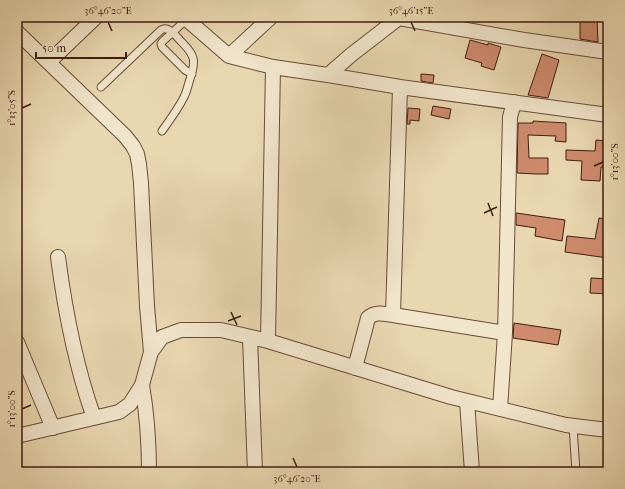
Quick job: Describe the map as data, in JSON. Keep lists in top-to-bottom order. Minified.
{"scale_bar":"50 m","coordinates":["36°46'20\"E","36°46'15\"E","1°13'05\"S","1°13'00\"S"]}
